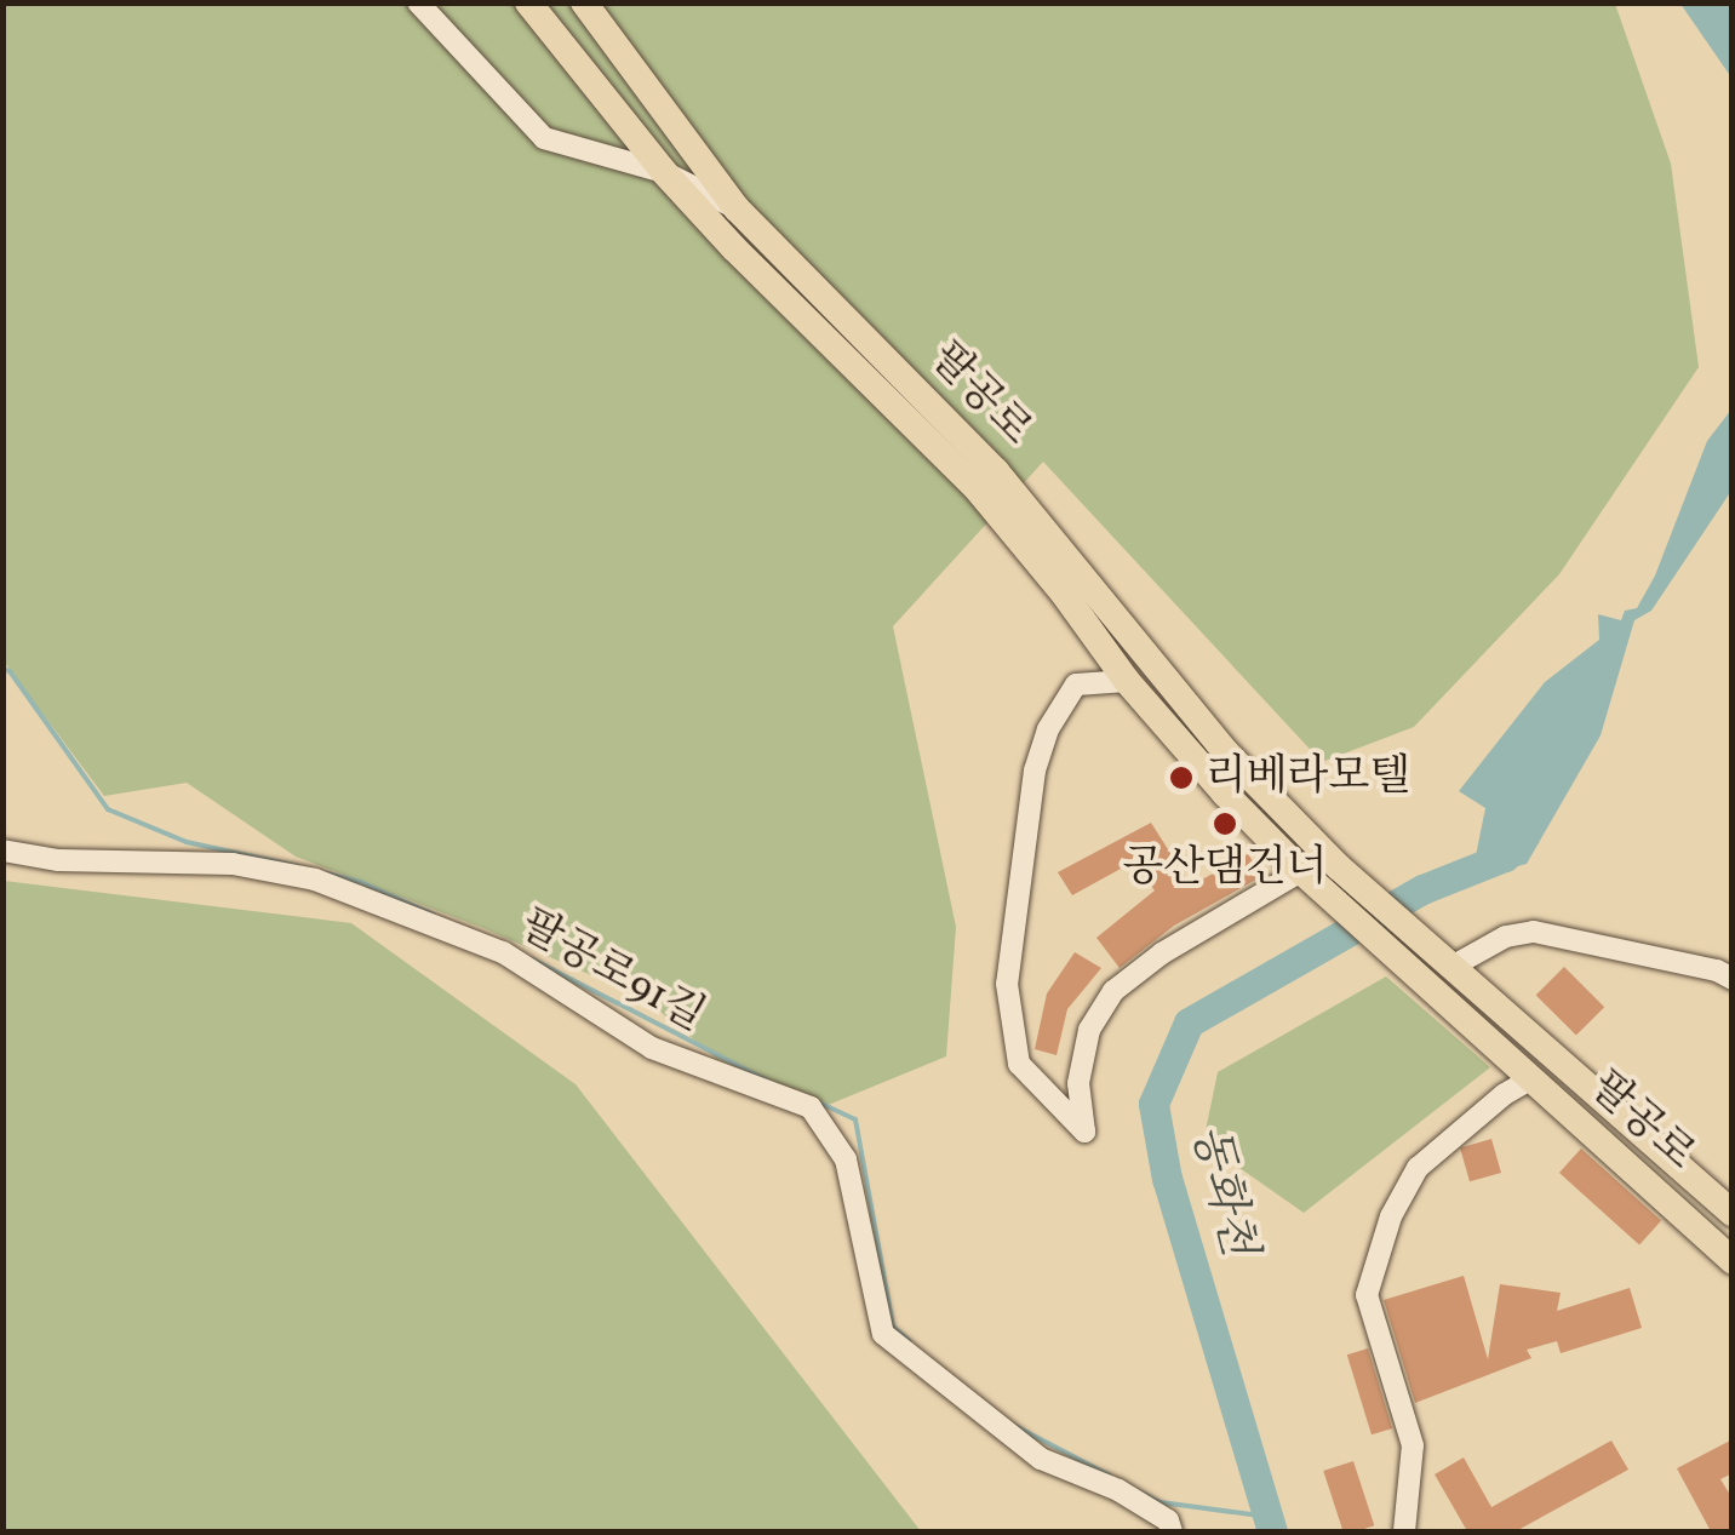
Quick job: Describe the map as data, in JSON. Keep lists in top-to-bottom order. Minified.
{"streets":{"main road":["팔공로"],"street":["팔공로91길"]},"water":["동화천"],"places":["리베라모텔","공산댐건너"]}
